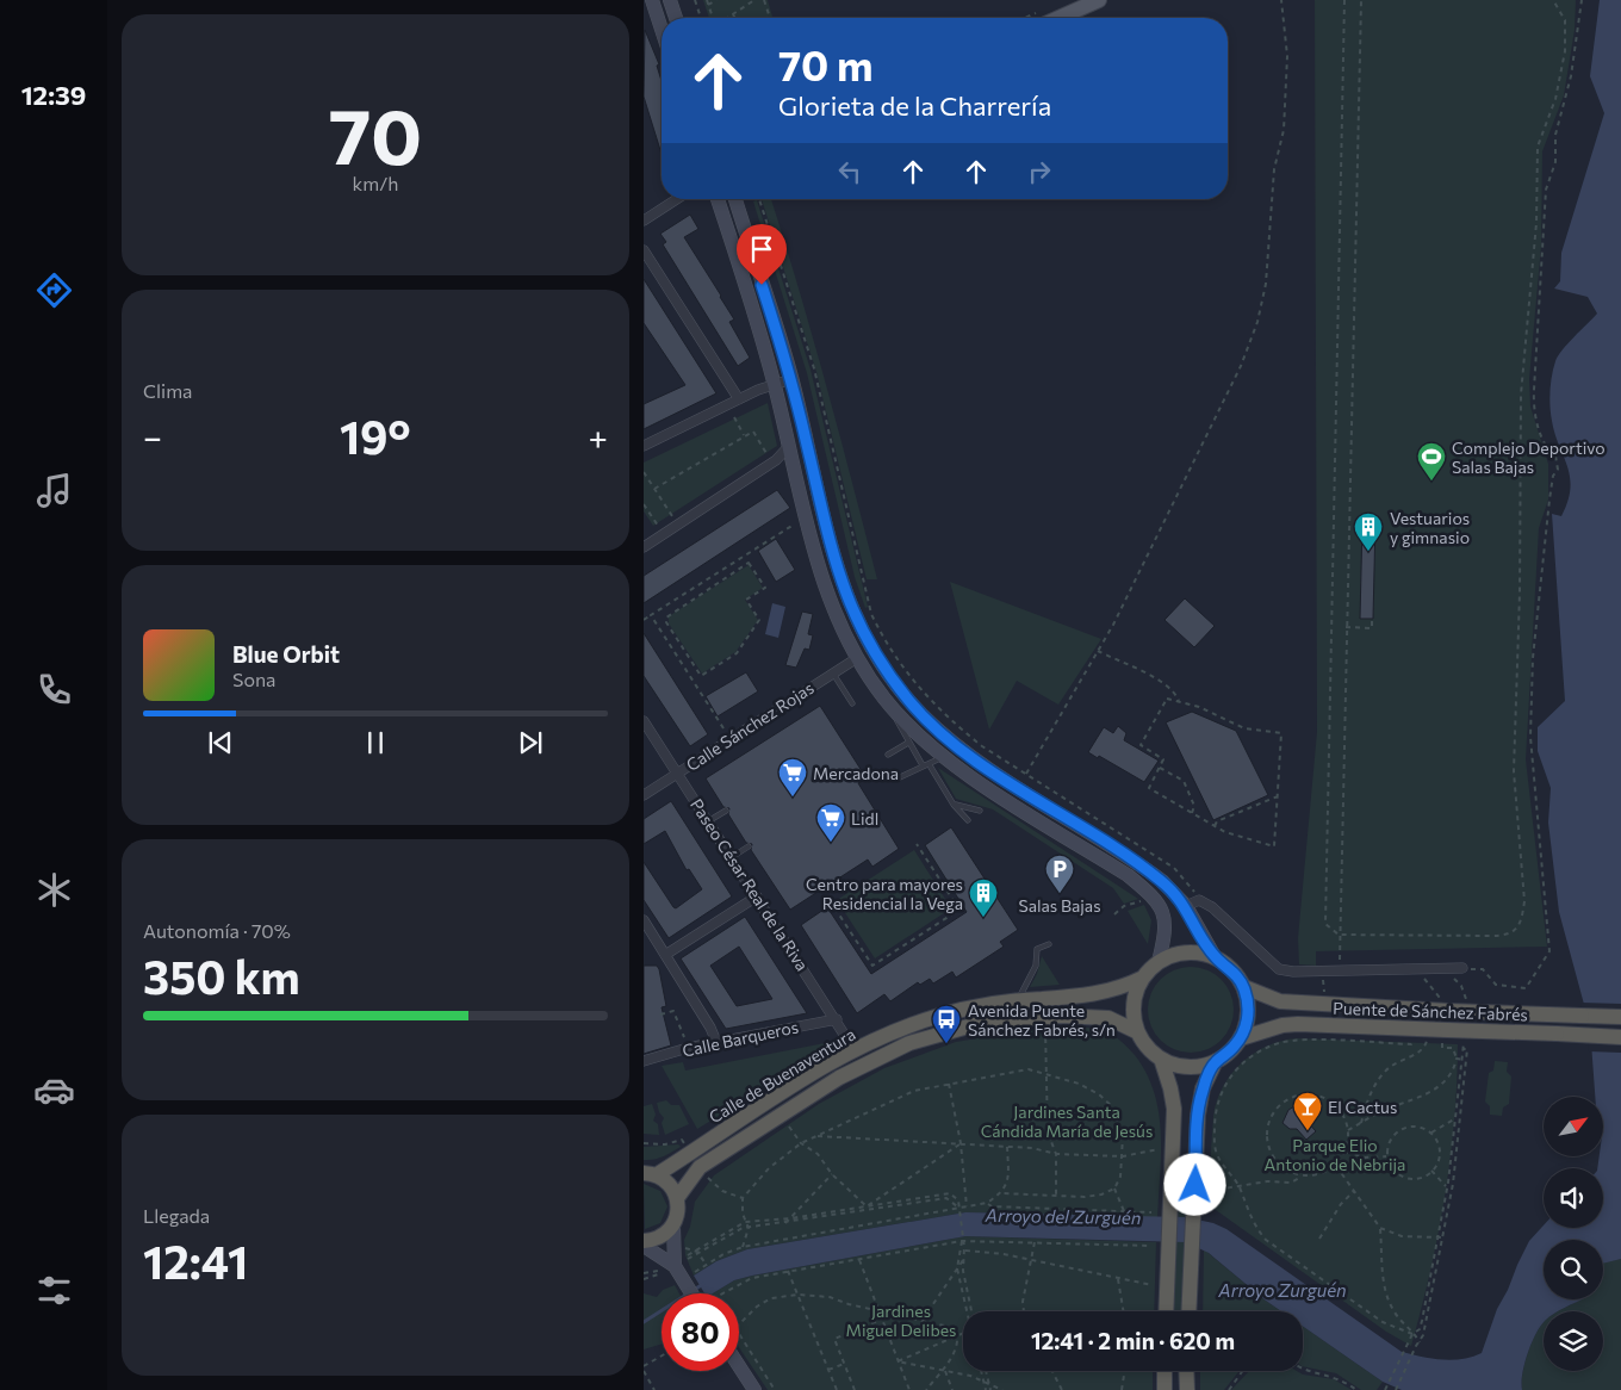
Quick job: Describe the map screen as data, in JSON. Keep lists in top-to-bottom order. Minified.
{"streets":{"highway":["Puente de Sánchez Fabrés","Calle de Buenaventura"],"street":["Calle Sánchez Rojas","Paseo César Real de la Riva","Calle Barqueros"]},"crossings":[["Calle Sánchez Rojas","Paseo César Real de la Riva"],["Paseo César Real de la Riva","Calle Barqueros"],["Paseo César Real de la Riva","Calle de Buenaventura"],["Puente de Sánchez Fabrés","Calle de Buenaventura"]],"water":["Arroyo del Zurguén","Arroyo Zurguén"],"parks":["Jardines Santa Cándida María de Jesús","Parque Elio Antonio de Nebrija","Jardines Miguel Delibes"],"places":{"sports":["Complejo Deportivo Salas Bajas"],"building":["Vestuarios y gimnasio","Centro para mayores Residencial la Vega"],"supermarket":["Mercadona","Lidl"],"parking":["Salas Bajas"],"bus stop":["Avenida Puente Sánchez Fabrés, s/n"],"bar":["El Cactus"]},"north":"top right","page":{"tabs":"12:39","tile":[["70","km/h"],"Clima",["Autonomía · 70%","350 km"],["Llegada","12:41"]],"turn":["70 m","Glorieta de la Charrería"],"heat":["−","19°","+"],"song":["Blue Orbit","Sona"],"limit":"80","trip":"12:41 · 2 min · 620 m"}}
